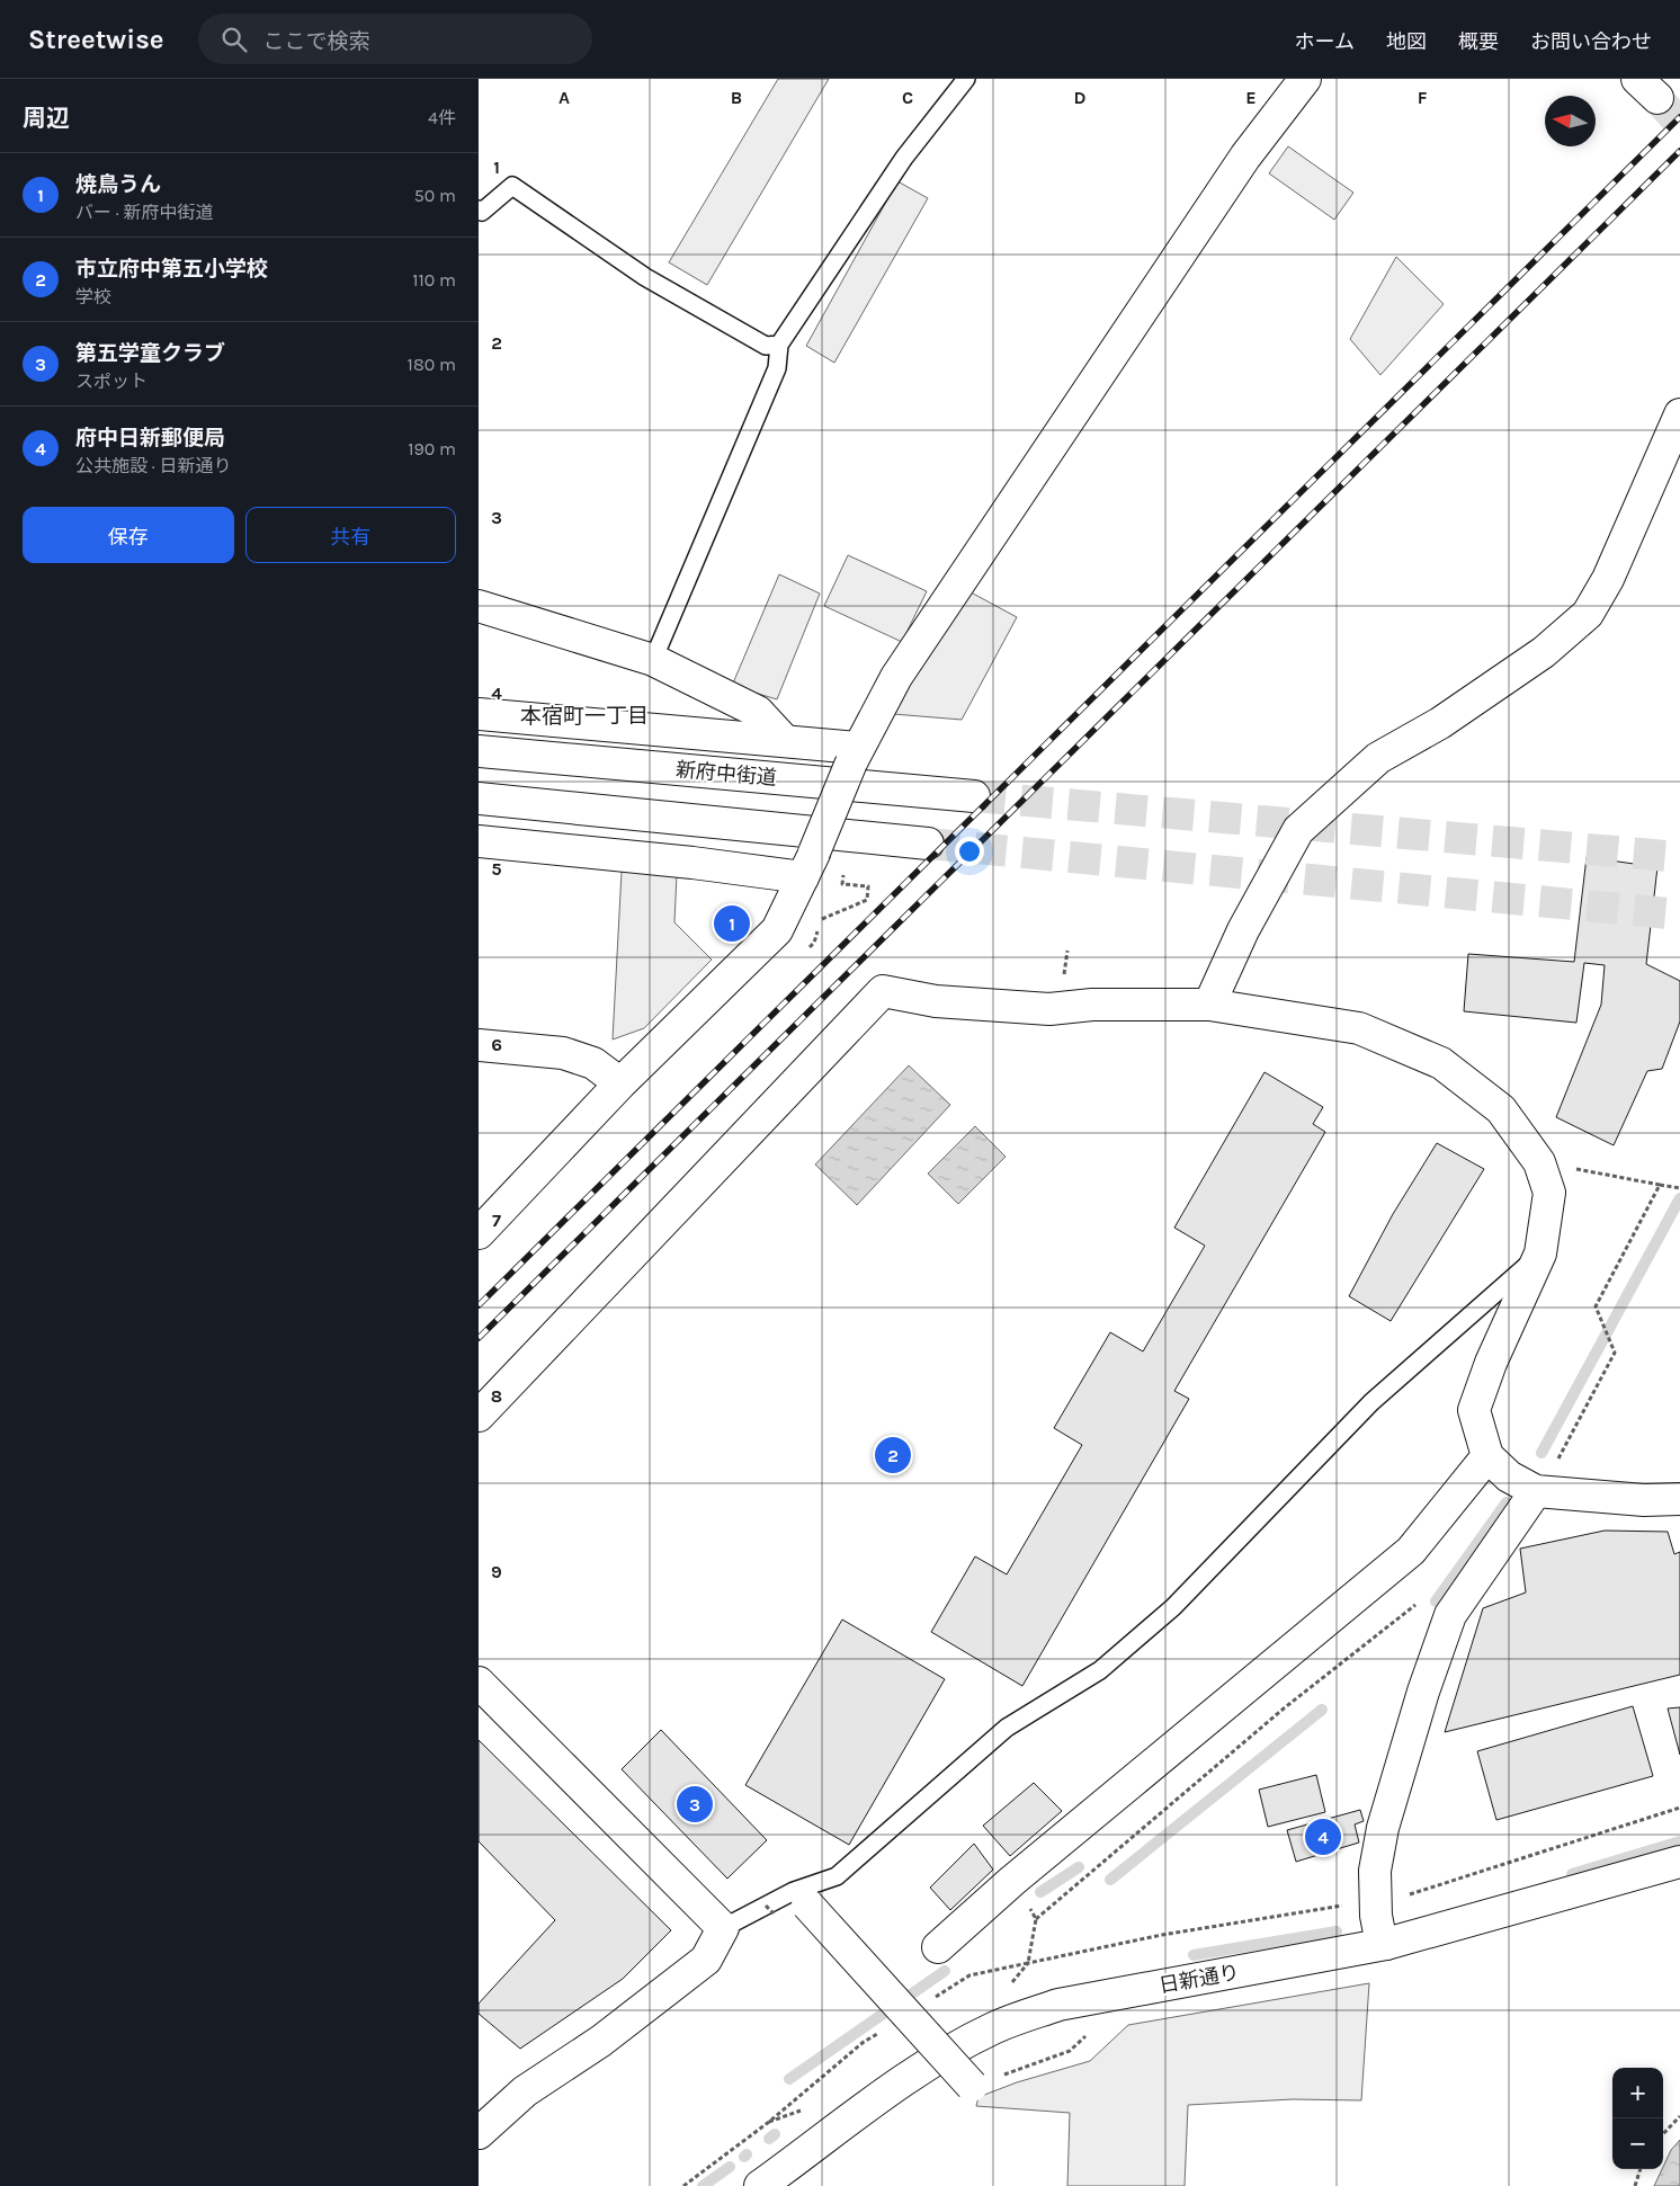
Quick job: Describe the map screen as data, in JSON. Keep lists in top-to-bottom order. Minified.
{"streets":{"street":["新府中街道","日新通り"]},"districts":["本宿町一丁目"],"north":"left","page":{"header":"Streetwise","search":"ここで検索","nav":["ホーム","地図","概要","お問い合わせ"],"heading":["周辺","4件"],"list":[{"mark":"1","name":"焼鳥うん","note":"バー · 新府中街道","value":"50 m"},{"mark":"2","name":"市立府中第五小学校","note":"学校","value":"110 m"},{"mark":"3","name":"第五学童クラブ","note":"スポット","value":"180 m"},{"mark":"4","name":"府中日新郵便局","note":"公共施設 · 日新通り","value":"190 m"}],"buttons":["保存","共有"],"pins":["1","2","3","4"],"map_buttons":["+","−"]},"grid":{"columns":["A","B","C","D","E","F"],"rows":["1","2","3","4","5","6","7","8","9"]}}
